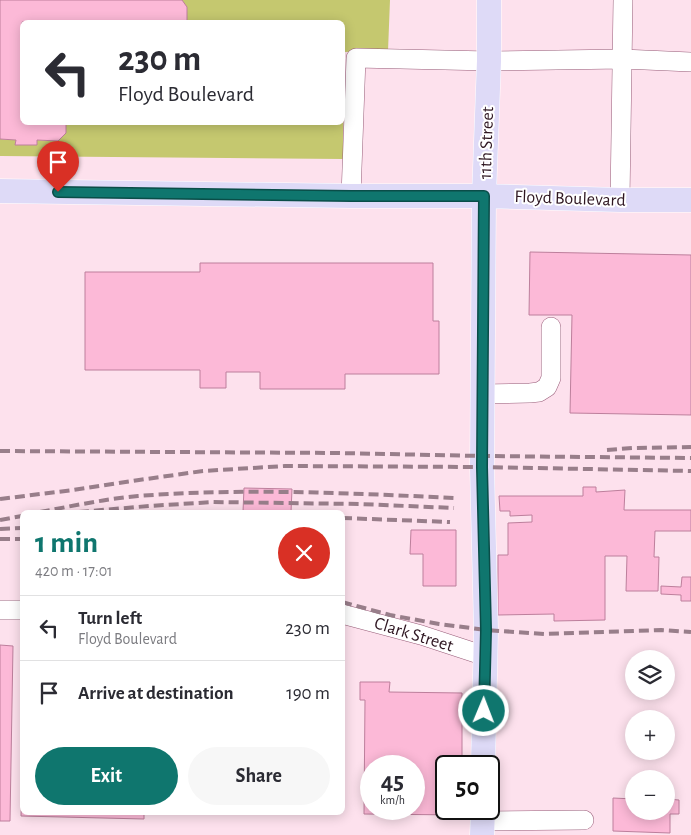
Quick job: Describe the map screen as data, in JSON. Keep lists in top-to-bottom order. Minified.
{"streets":{"main road":["11th Street","Floyd Boulevard"],"street":["Clark Street"]},"crossings":[["11th Street","Floyd Boulevard"],["11th Street","Clark Street"]],"page":{"turn":["230 m","Floyd Boulevard"],"heading":["1 min","420 m · 17:01"],"list":[{"name":"Turn left","note":"Floyd Boulevard","value":"230 m"},{"name":"Arrive at destination","value":"190 m"}],"map_buttons":["+","−"],"buttons":["Exit","Share"],"speed":"45 km/h","limit":"50"}}
